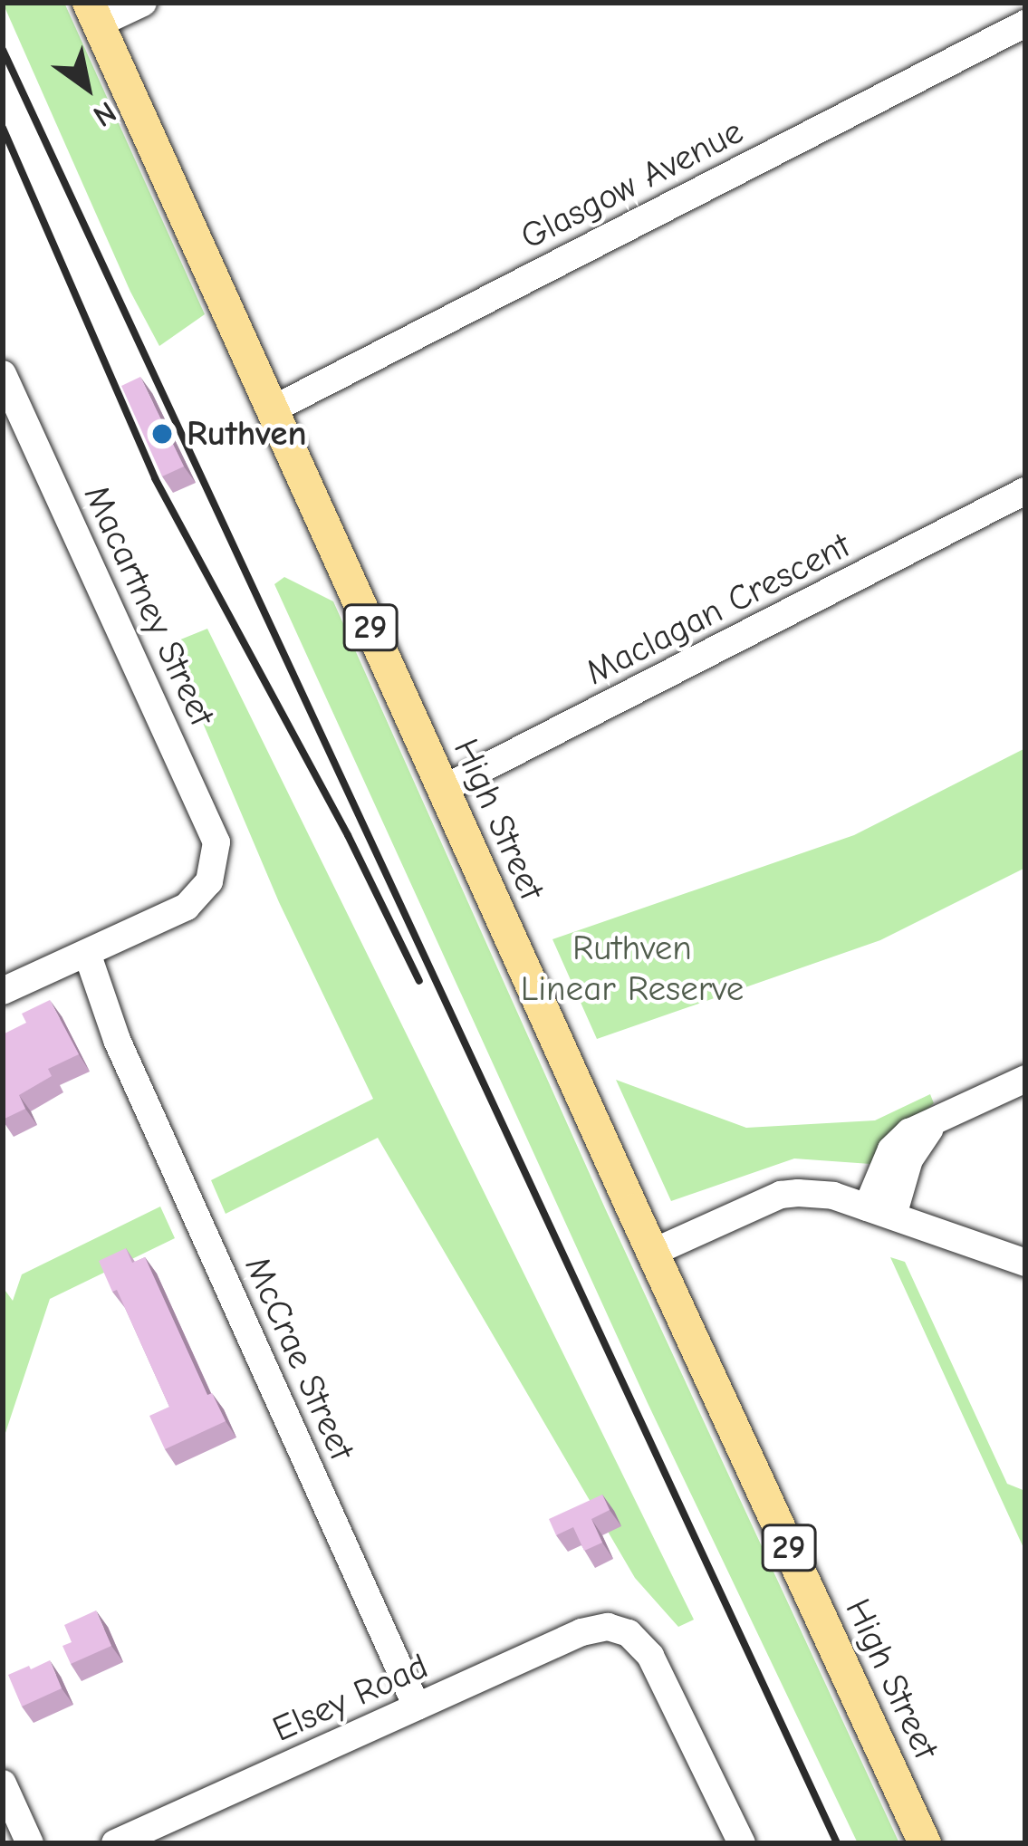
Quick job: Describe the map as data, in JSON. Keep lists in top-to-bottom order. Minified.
{"streets":{"main road":["29","High Street"],"street":["Glasgow Avenue","Macartney Street","Maclagan Crescent","McCrae Street","Elsey Road"]},"crossings":[["Glasgow Avenue","High Street"],["Macartney Street","McCrae Street"],["Maclagan Crescent","High Street"],["McCrae Street","Elsey Road"]],"parks":["Ruthven Linear Reserve"],"places":["Ruthven"],"north":"bottom right"}
